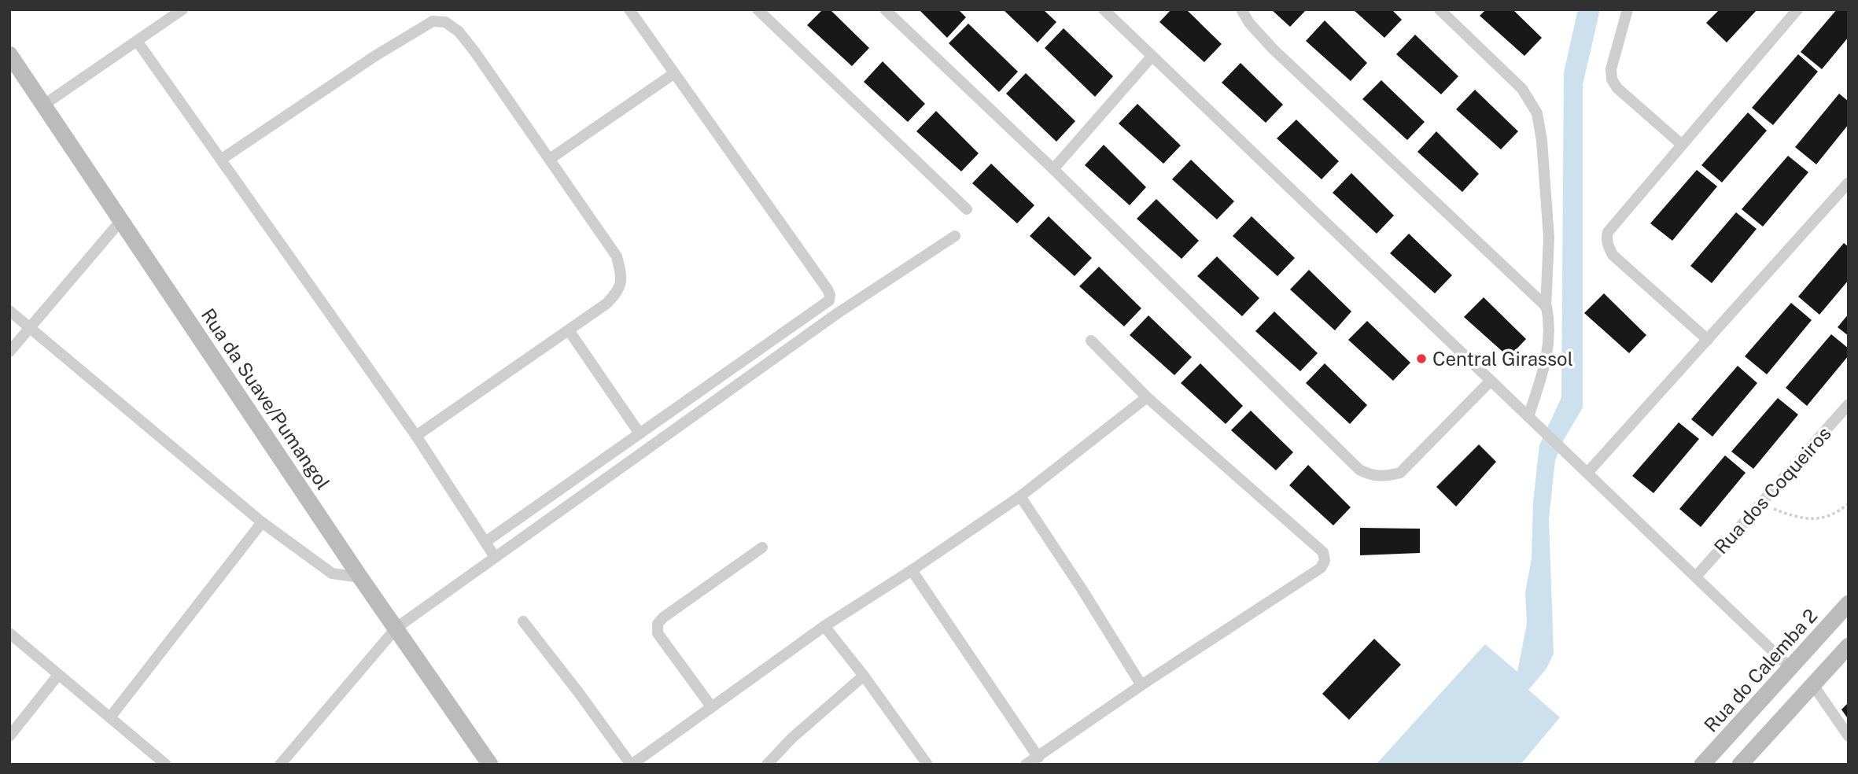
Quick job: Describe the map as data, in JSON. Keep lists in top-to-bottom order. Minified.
{"streets":{"street":["Rua da Suave/Pumangol","Rua dos Coqueiros","Rua do Calemba 2"]},"places":["Central Girassol"]}
